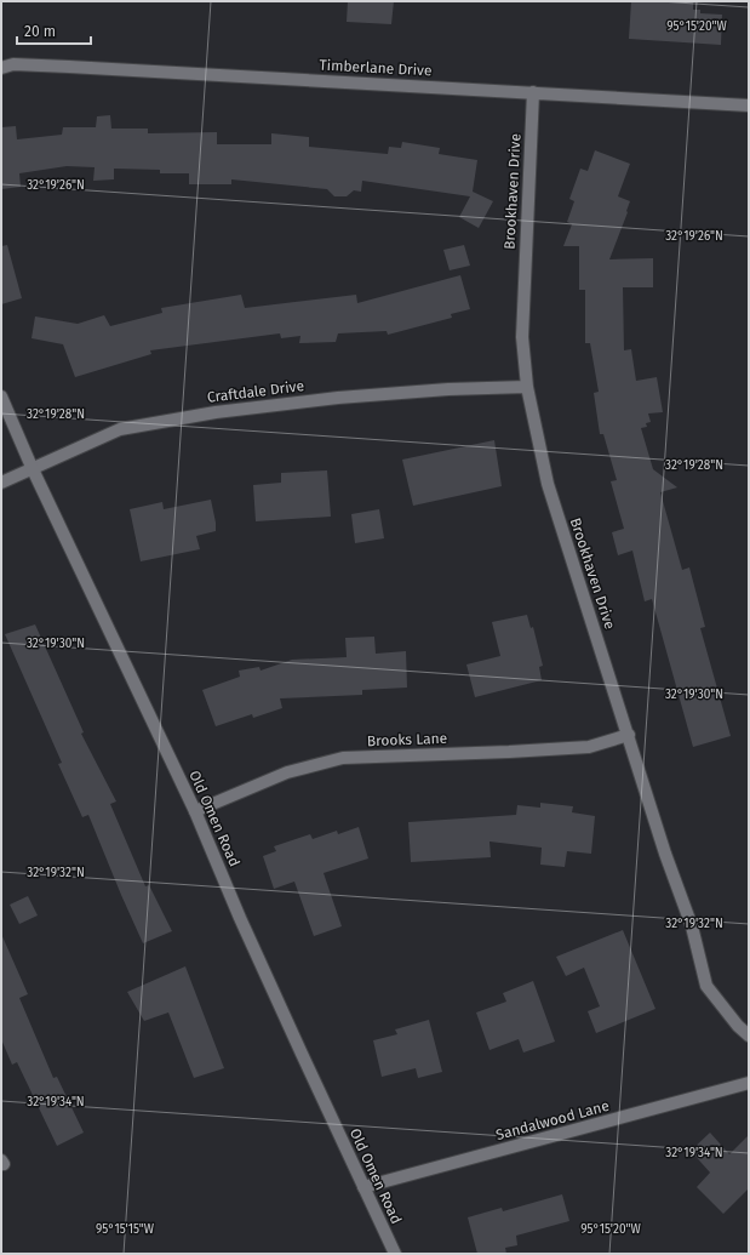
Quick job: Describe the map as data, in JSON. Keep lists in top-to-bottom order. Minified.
{"streets":{"street":["Timberlane Drive","Brookhaven Drive","Craftdale Drive","Brooks Lane","Old Omen Road","Sandalwood Lane"]},"crossings":[["Timberlane Drive","Brookhaven Drive"],["Brookhaven Drive","Craftdale Drive"],["Brookhaven Drive","Brooks Lane"],["Craftdale Drive","Old Omen Road"],["Brooks Lane","Old Omen Road"],["Old Omen Road","Sandalwood Lane"]],"scale_bar":"20 m","coordinates":["95°15'20\"W","32°19'26\"N","32°19'28\"N","32°19'30\"N","32°19'32\"N","32°19'34\"N","95°15'15\"W"]}
